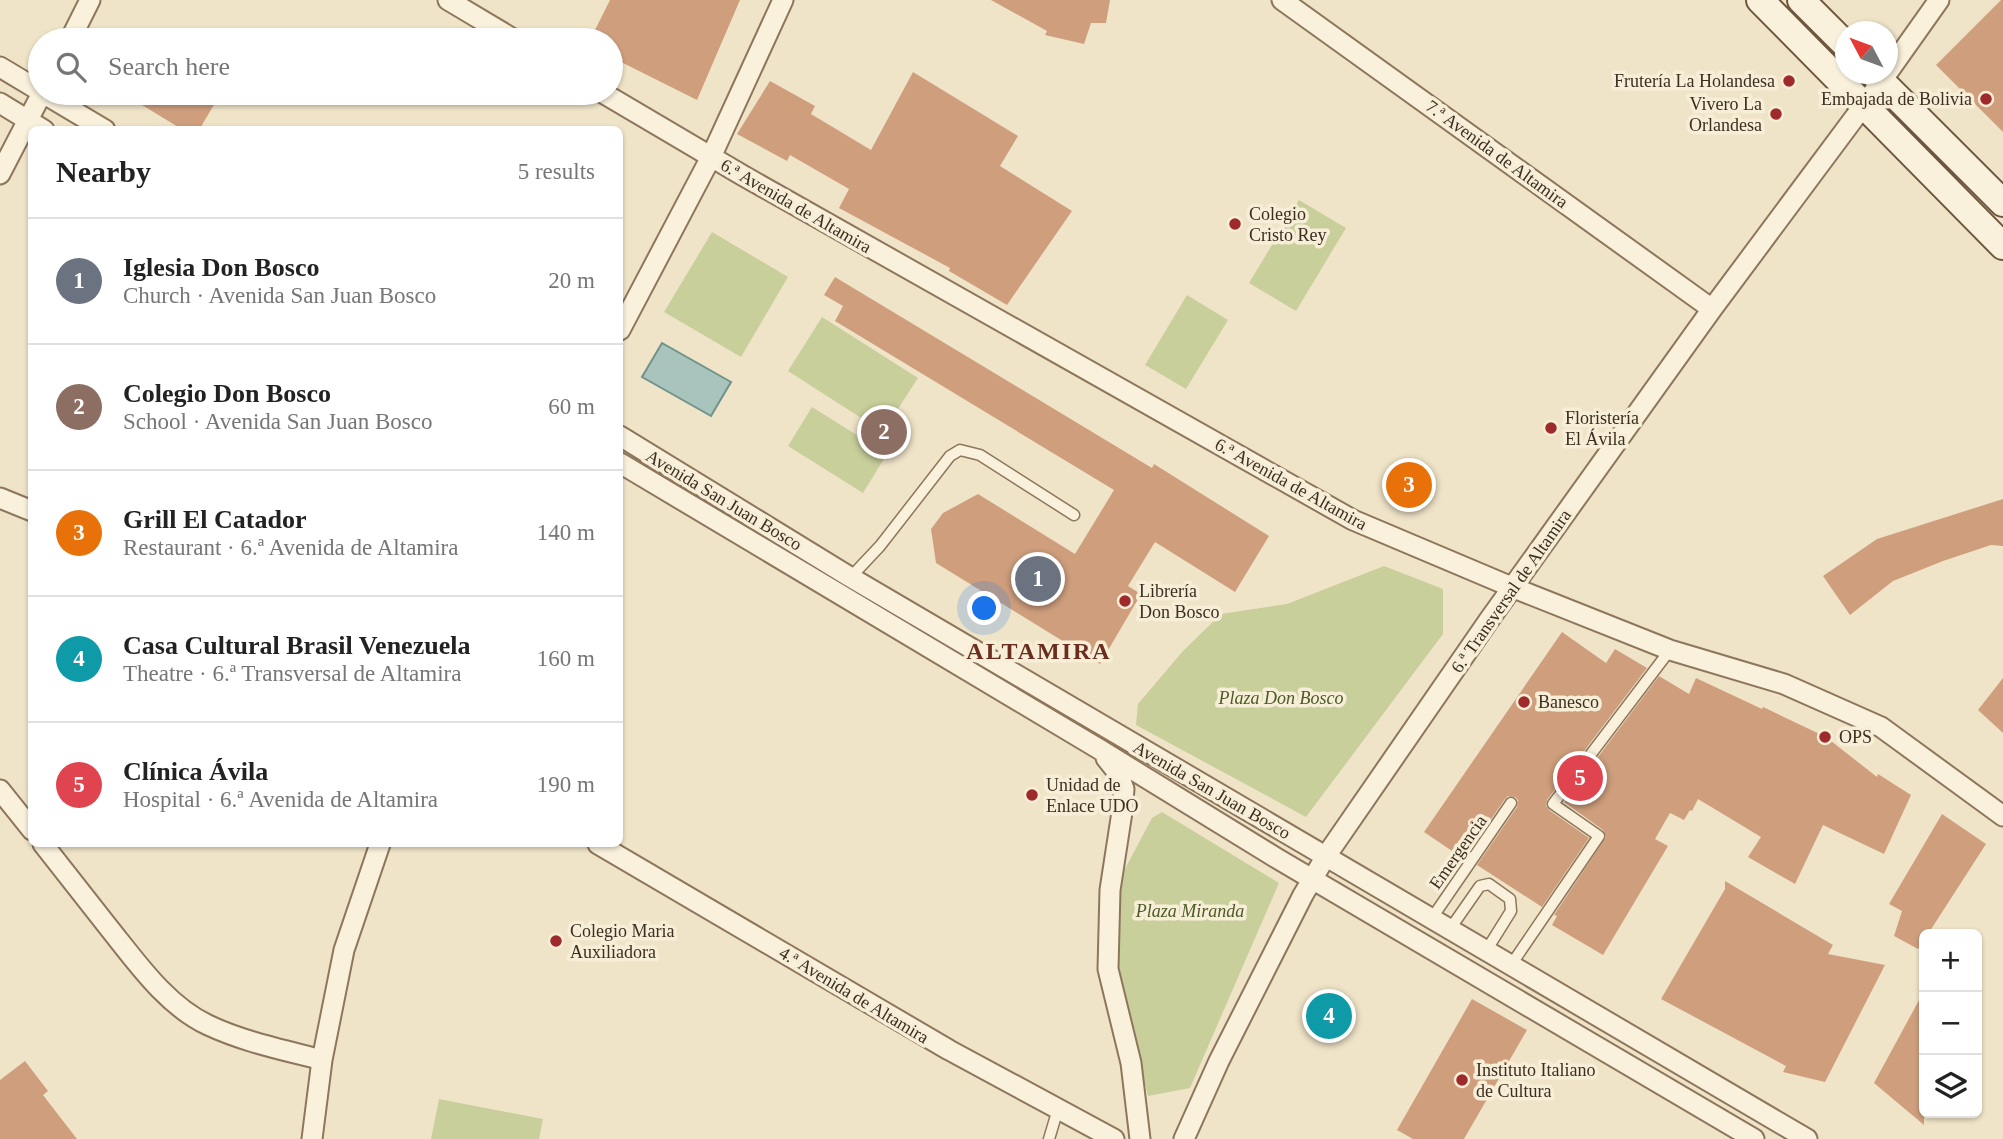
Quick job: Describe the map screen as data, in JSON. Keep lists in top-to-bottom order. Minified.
{"streets":{"street":["7.ª Avenida de Altamira","6.ª Avenida de Altamira","Avenida San Juan Bosco","6.ª Transversal de Altamira","4.ª Avenida de Altamira"],"lane":["Emergencia"]},"crossings":[["7.ª Avenida de Altamira","6.ª Transversal de Altamira"],["6.ª Avenida de Altamira","6.ª Transversal de Altamira"],["Avenida San Juan Bosco","6.ª Transversal de Altamira"],["Avenida San Juan Bosco","Emergencia"]],"districts":["ALTAMIRA"],"parks":["Plaza Don Bosco","Plaza Miranda"],"places":["Frutería La Holandesa","Embajada de Bolivia","Vivero La Orlandesa","Colegio Cristo Rey","Floristería El Ávila","Librería Don Bosco","Banesco","OPS","Unidad de Enlace UDO","Colegio Maria Auxiliadora","Instituto Italiano de Cultura"],"north":"top left","page":{"search":"Search here","heading":["Nearby","5 results"],"list":[{"mark":"1","name":"Iglesia Don Bosco","note":"Church · Avenida San Juan Bosco","value":"20 m"},{"mark":"2","name":"Colegio Don Bosco","note":"School · Avenida San Juan Bosco","value":"60 m"},{"mark":"3","name":"Grill El Catador","note":"Restaurant · 6.ª Avenida de Altamira","value":"140 m"},{"mark":"4","name":"Casa Cultural Brasil Venezuela","note":"Theatre · 6.ª Transversal de Altamira","value":"160 m"},{"mark":"5","name":"Clínica Ávila","note":"Hospital · 6.ª Avenida de Altamira","value":"190 m"}],"pins":["2","3","1","5","4"],"map_buttons":["+","−"]}}
